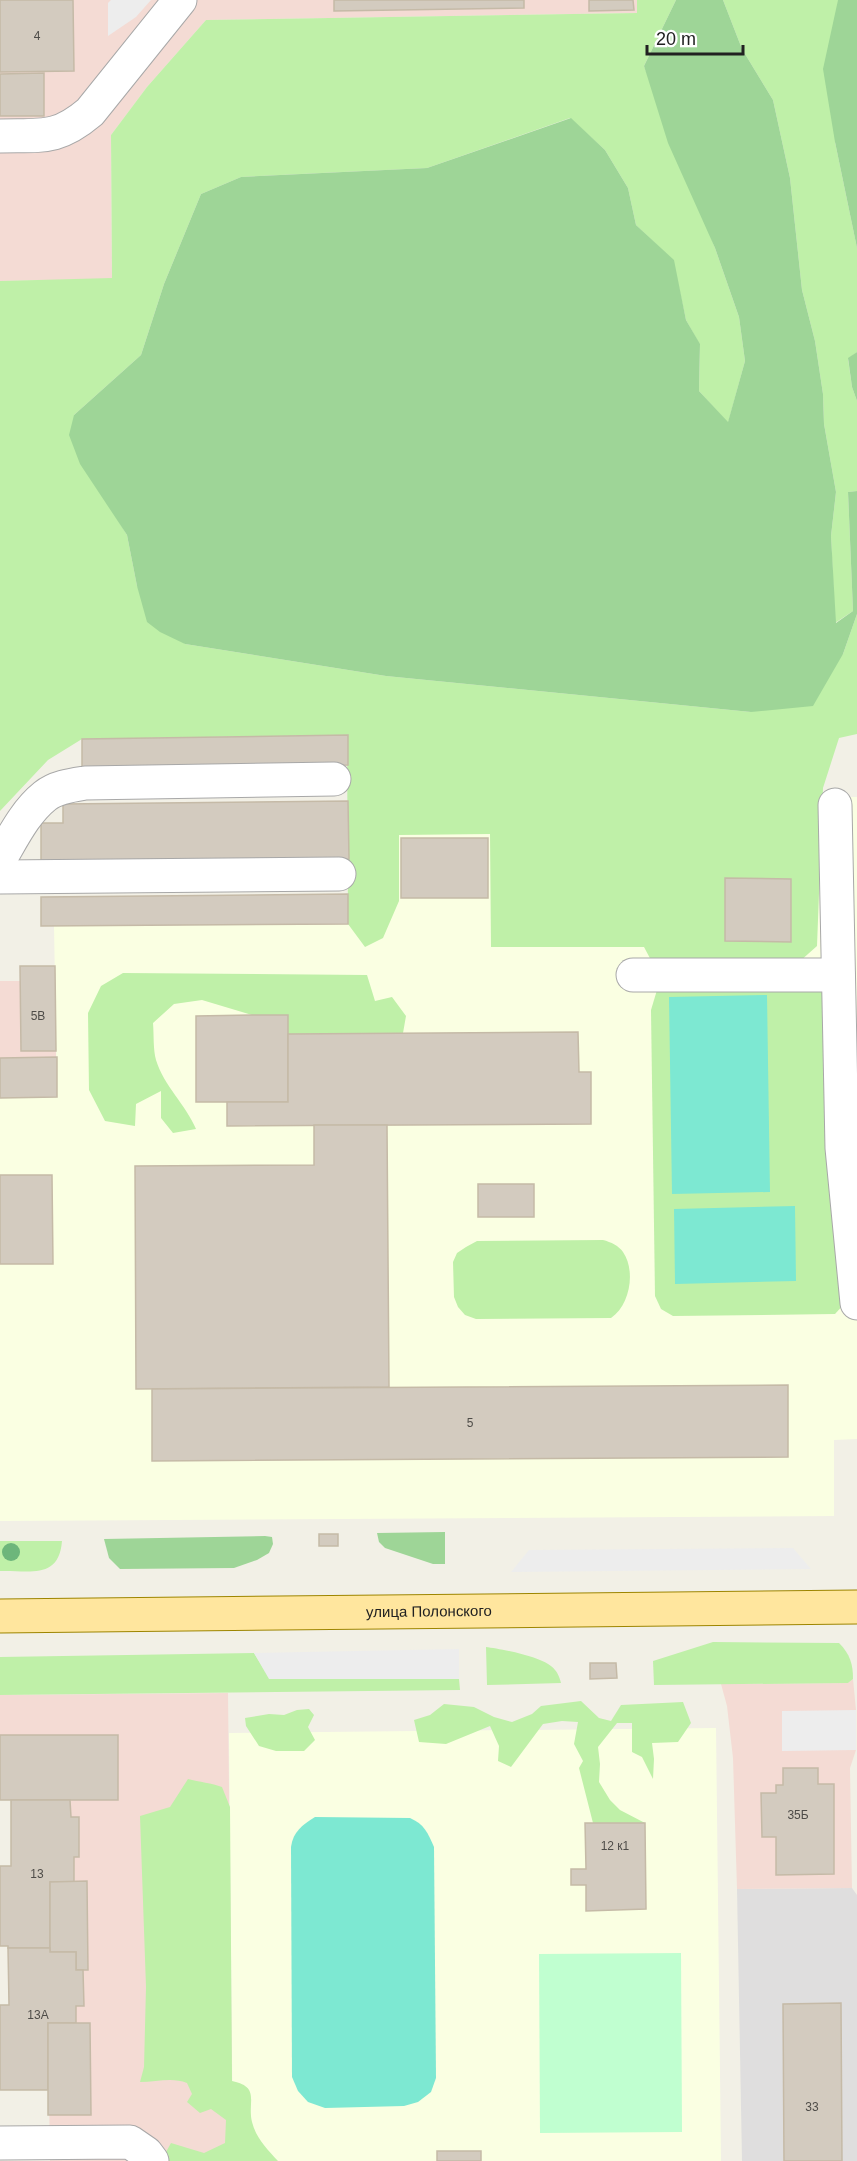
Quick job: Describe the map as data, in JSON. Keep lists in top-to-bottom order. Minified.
{"streets":{"main road":["улица Полонского"]},"house_numbers":["4","5В","5","35Б","12 к1","13","13А","33"],"scale_bar":"20 m"}
